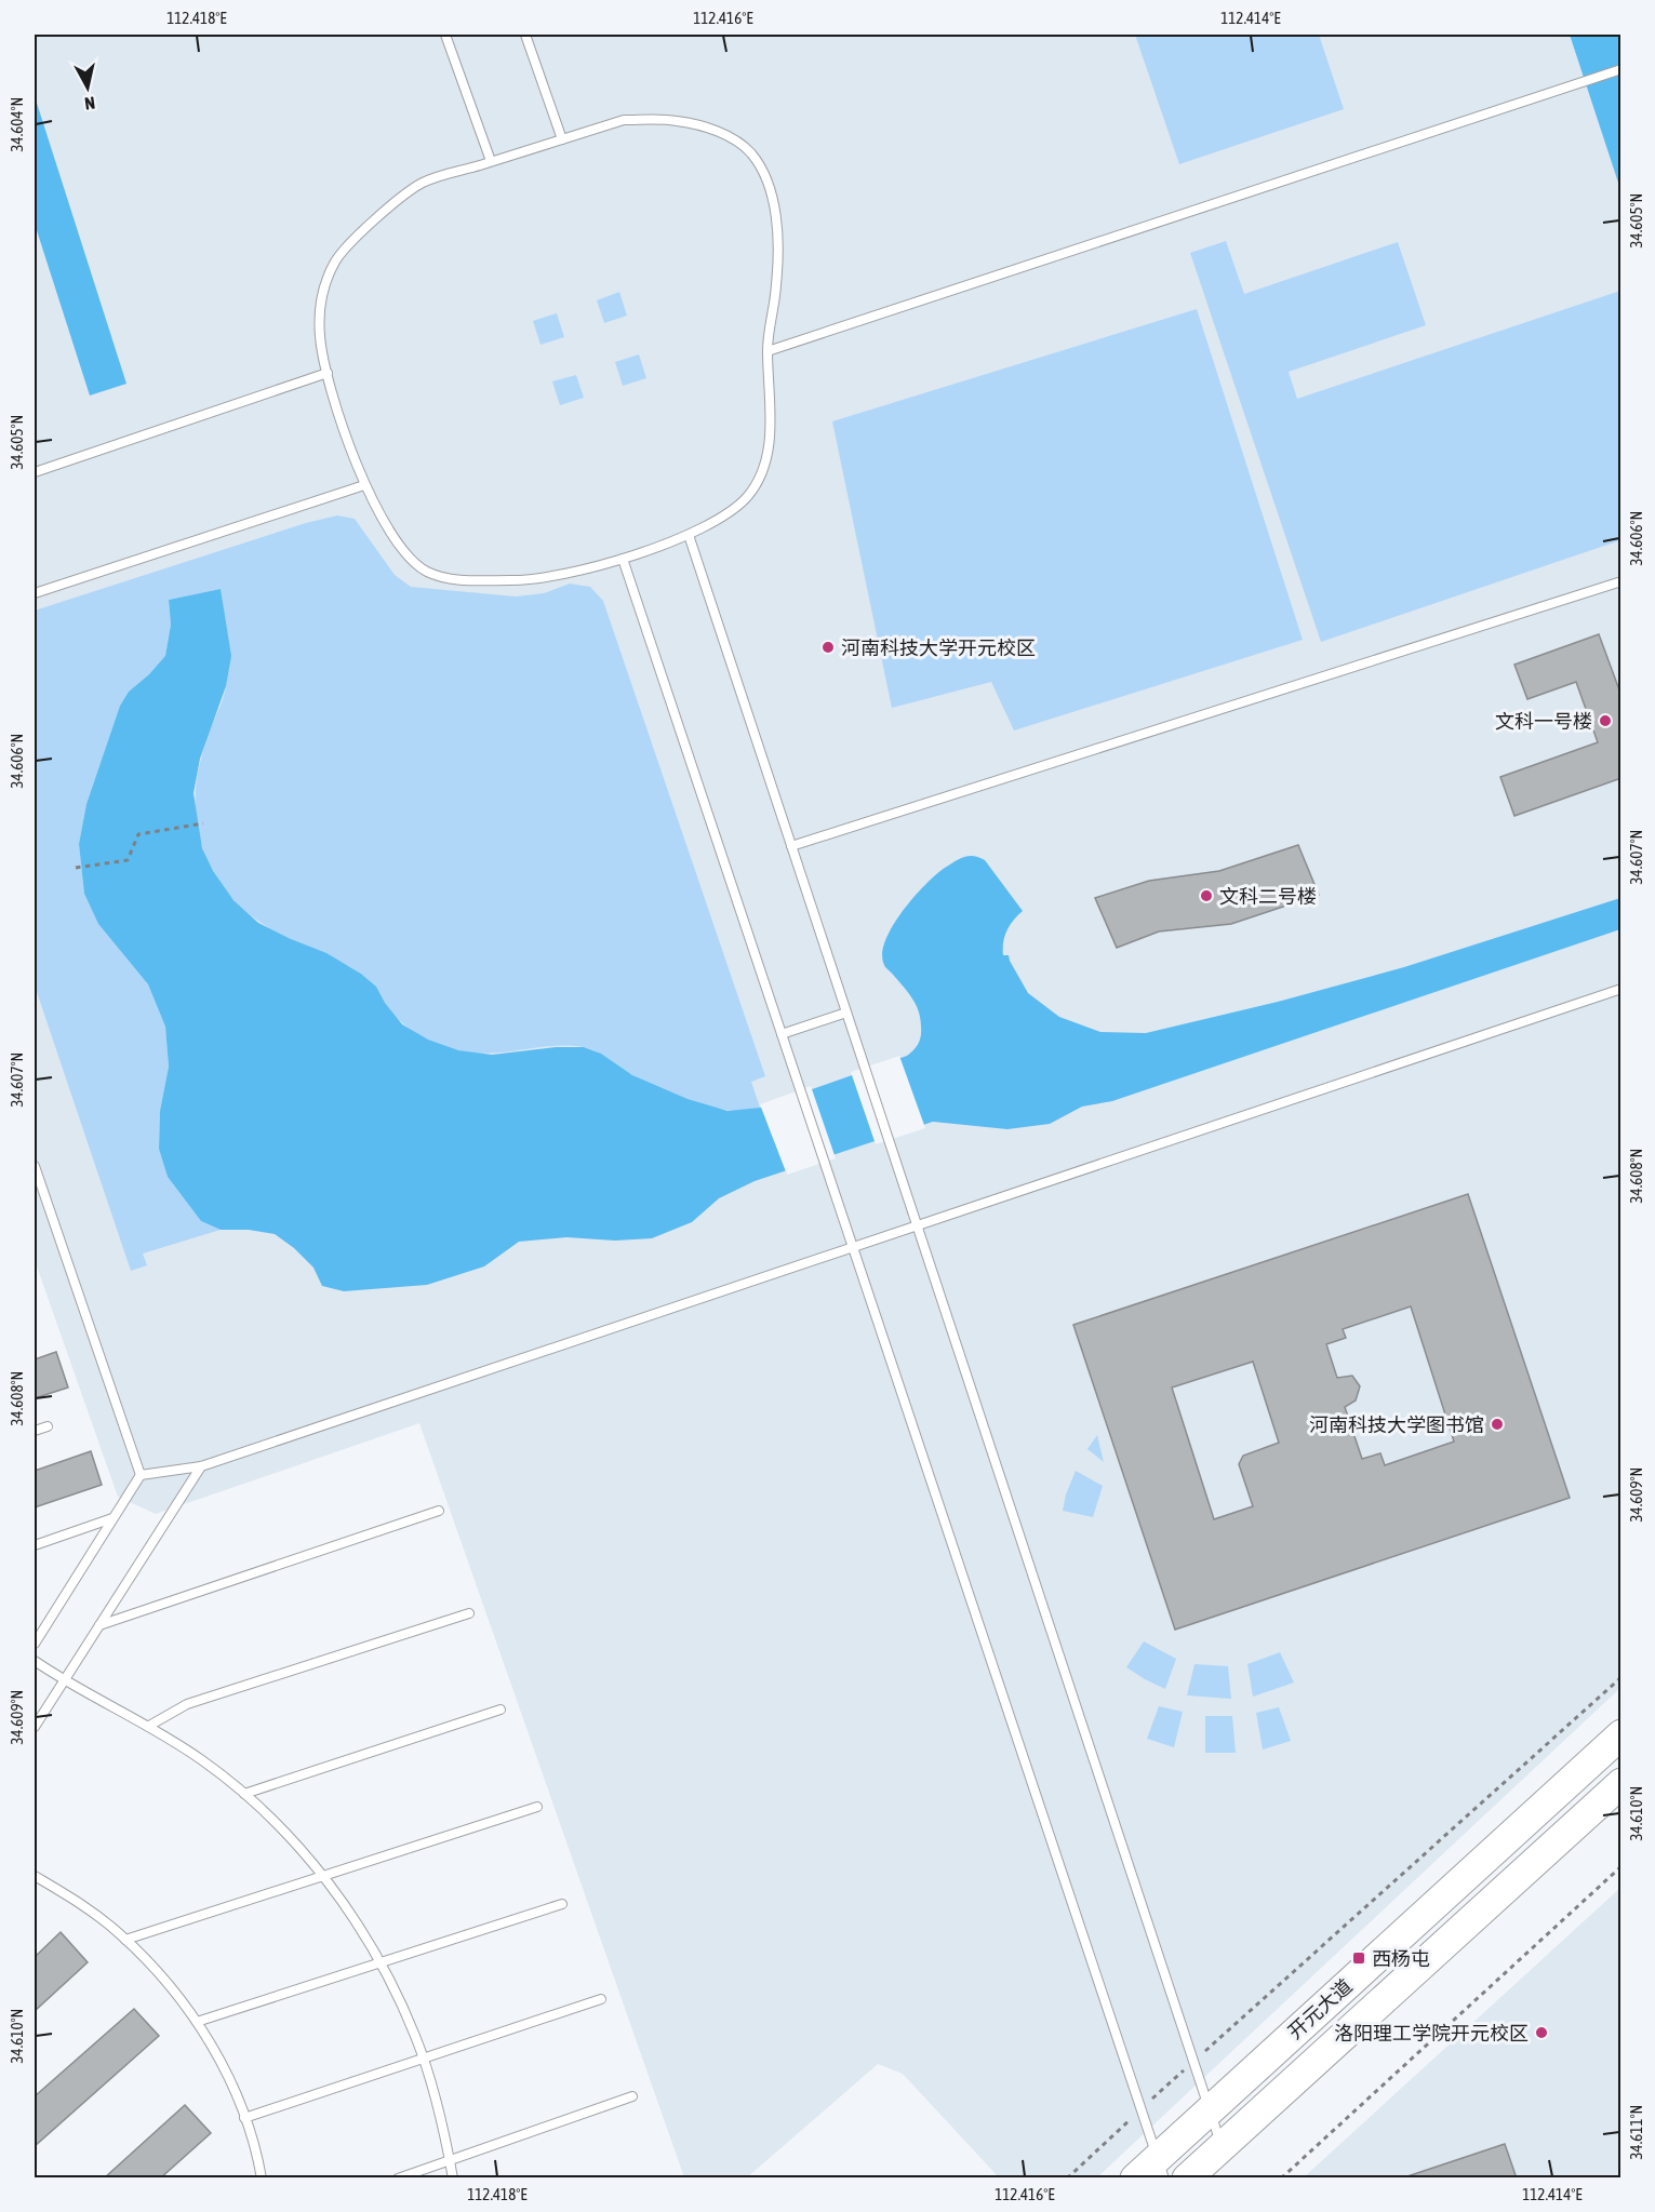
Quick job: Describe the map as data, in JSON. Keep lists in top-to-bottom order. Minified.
{"streets":{"main road":["开元大道"]},"places":{"other":["河南科技大学开元校区","文科一号楼","文科二号楼","河南科技大学图书馆","洛阳理工学院开元校区"],"transit":["西杨屯"]},"north":"bottom","coordinates":["112.418°E","112.416°E","112.414°E","34.604°N","34.605°N","34.606°N","34.607°N","34.608°N","34.609°N","34.610°N","34.611°N"]}
